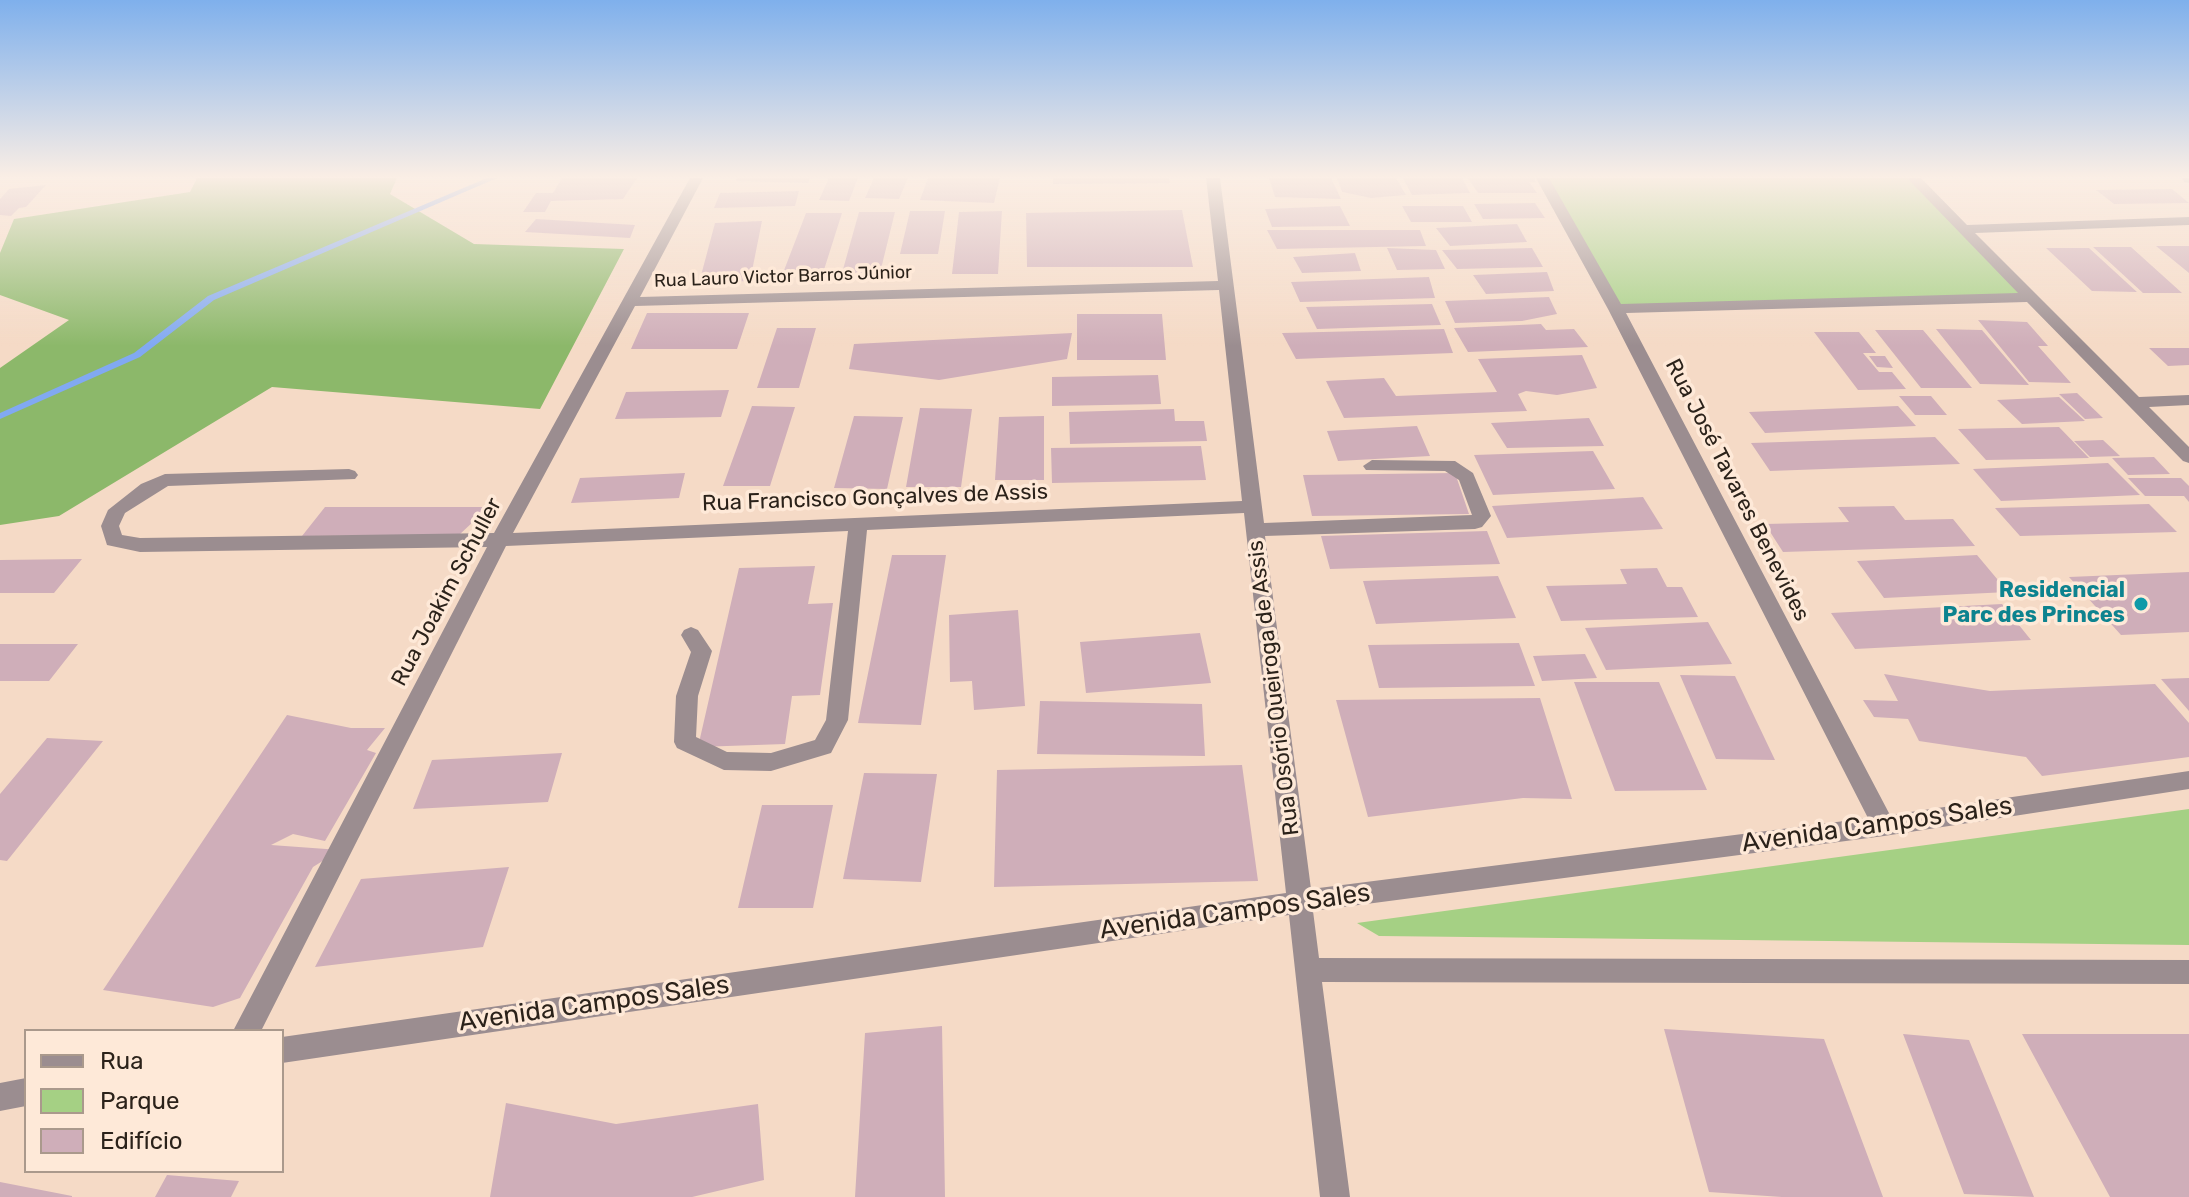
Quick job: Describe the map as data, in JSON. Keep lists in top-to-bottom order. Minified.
{"streets":{"street":["Rua Lauro Victor Barros Júnior","Rua José Tavares Benevides","Rua Francisco Gonçalves de Assis","Rua Joakim Schuller","Rua Osório Queiroga de Assis","Avenida Campos Sales"]},"crossings":[["Rua Lauro Victor Barros Júnior","Rua Joakim Schuller"],["Rua Lauro Victor Barros Júnior","Rua Osório Queiroga de Assis"],["Rua José Tavares Benevides","Avenida Campos Sales"],["Rua Francisco Gonçalves de Assis","Rua Joakim Schuller"],["Rua Francisco Gonçalves de Assis","Rua Osório Queiroga de Assis"],["Rua Osório Queiroga de Assis","Avenida Campos Sales"]],"places":["Residencial Parc des Princes"],"legend":["Rua","Parque","Edifício"]}
